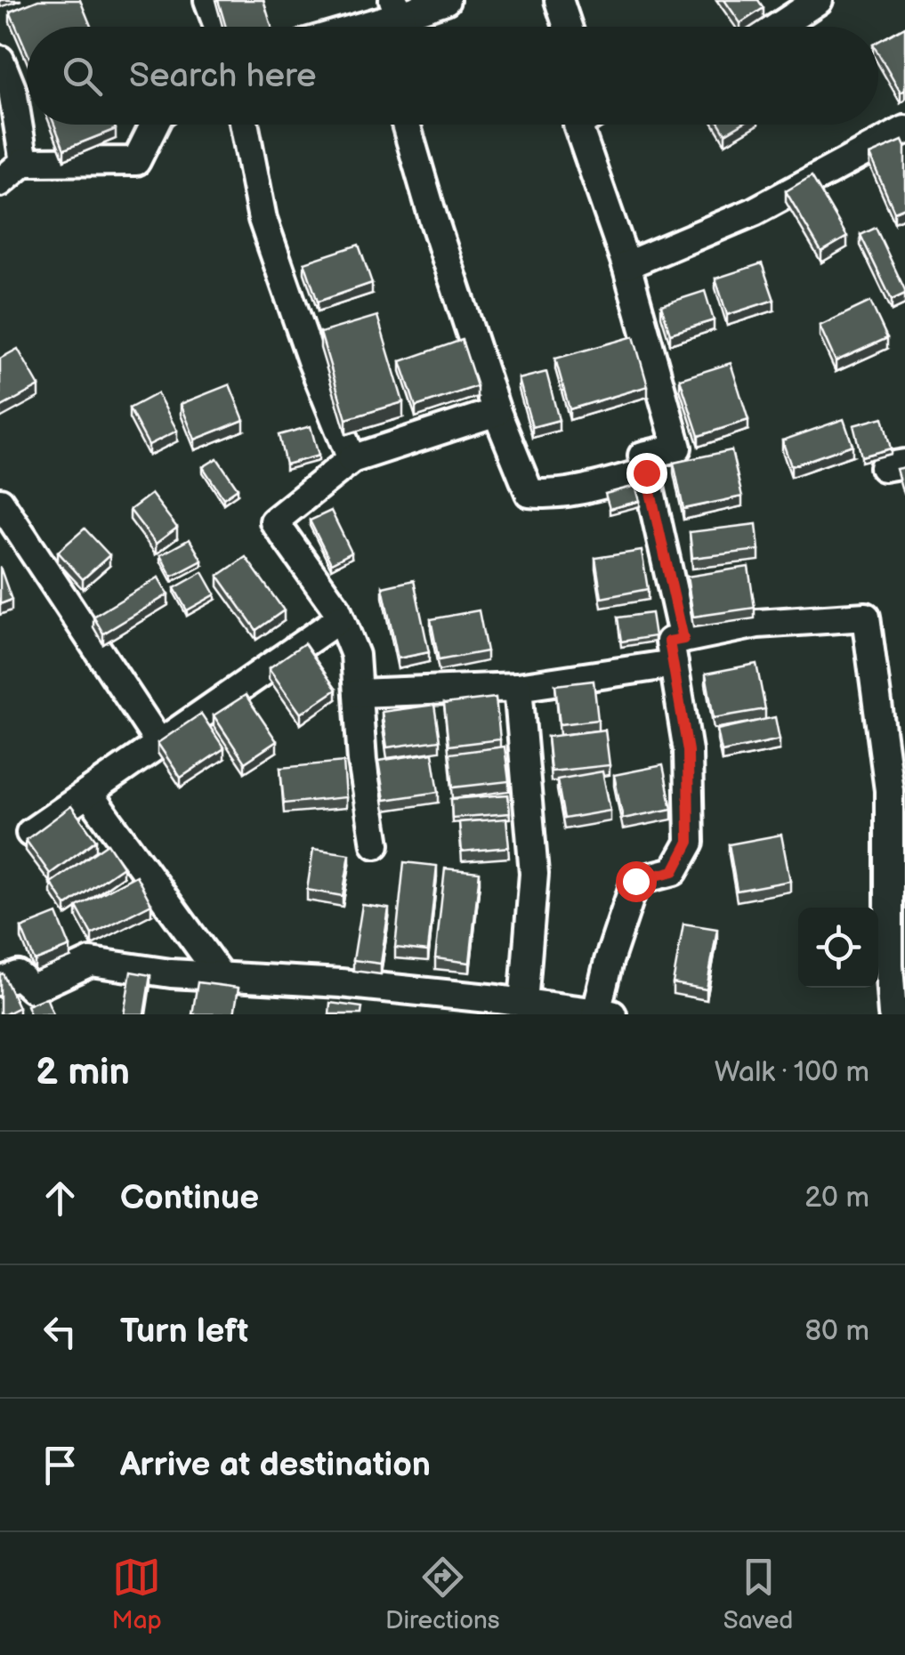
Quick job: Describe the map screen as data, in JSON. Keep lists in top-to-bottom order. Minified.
{"page":{"search":"Search here","heading":["2 min","Walk · 100 m"],"list":[["Continue","20 m"],["Turn left","80 m"],"Arrive at destination"],"nav":["Map","Directions","Saved"]}}
